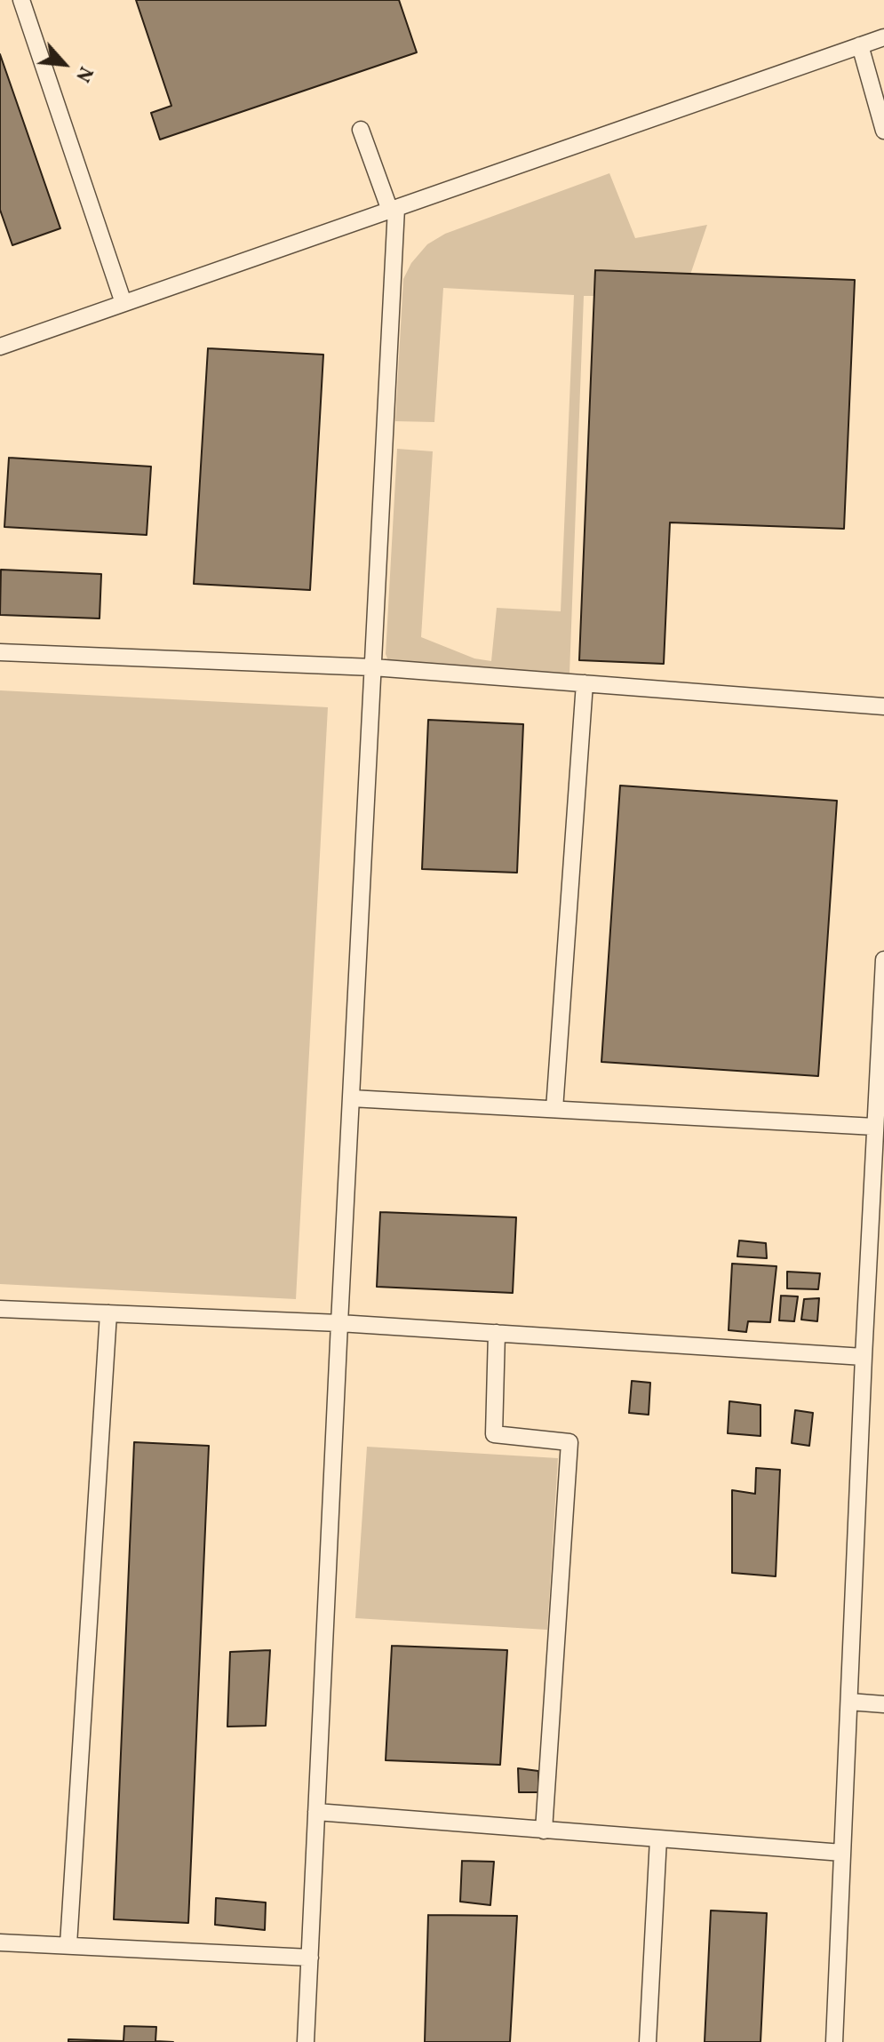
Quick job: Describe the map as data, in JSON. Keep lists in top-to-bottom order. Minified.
{"north":"bottom right"}
